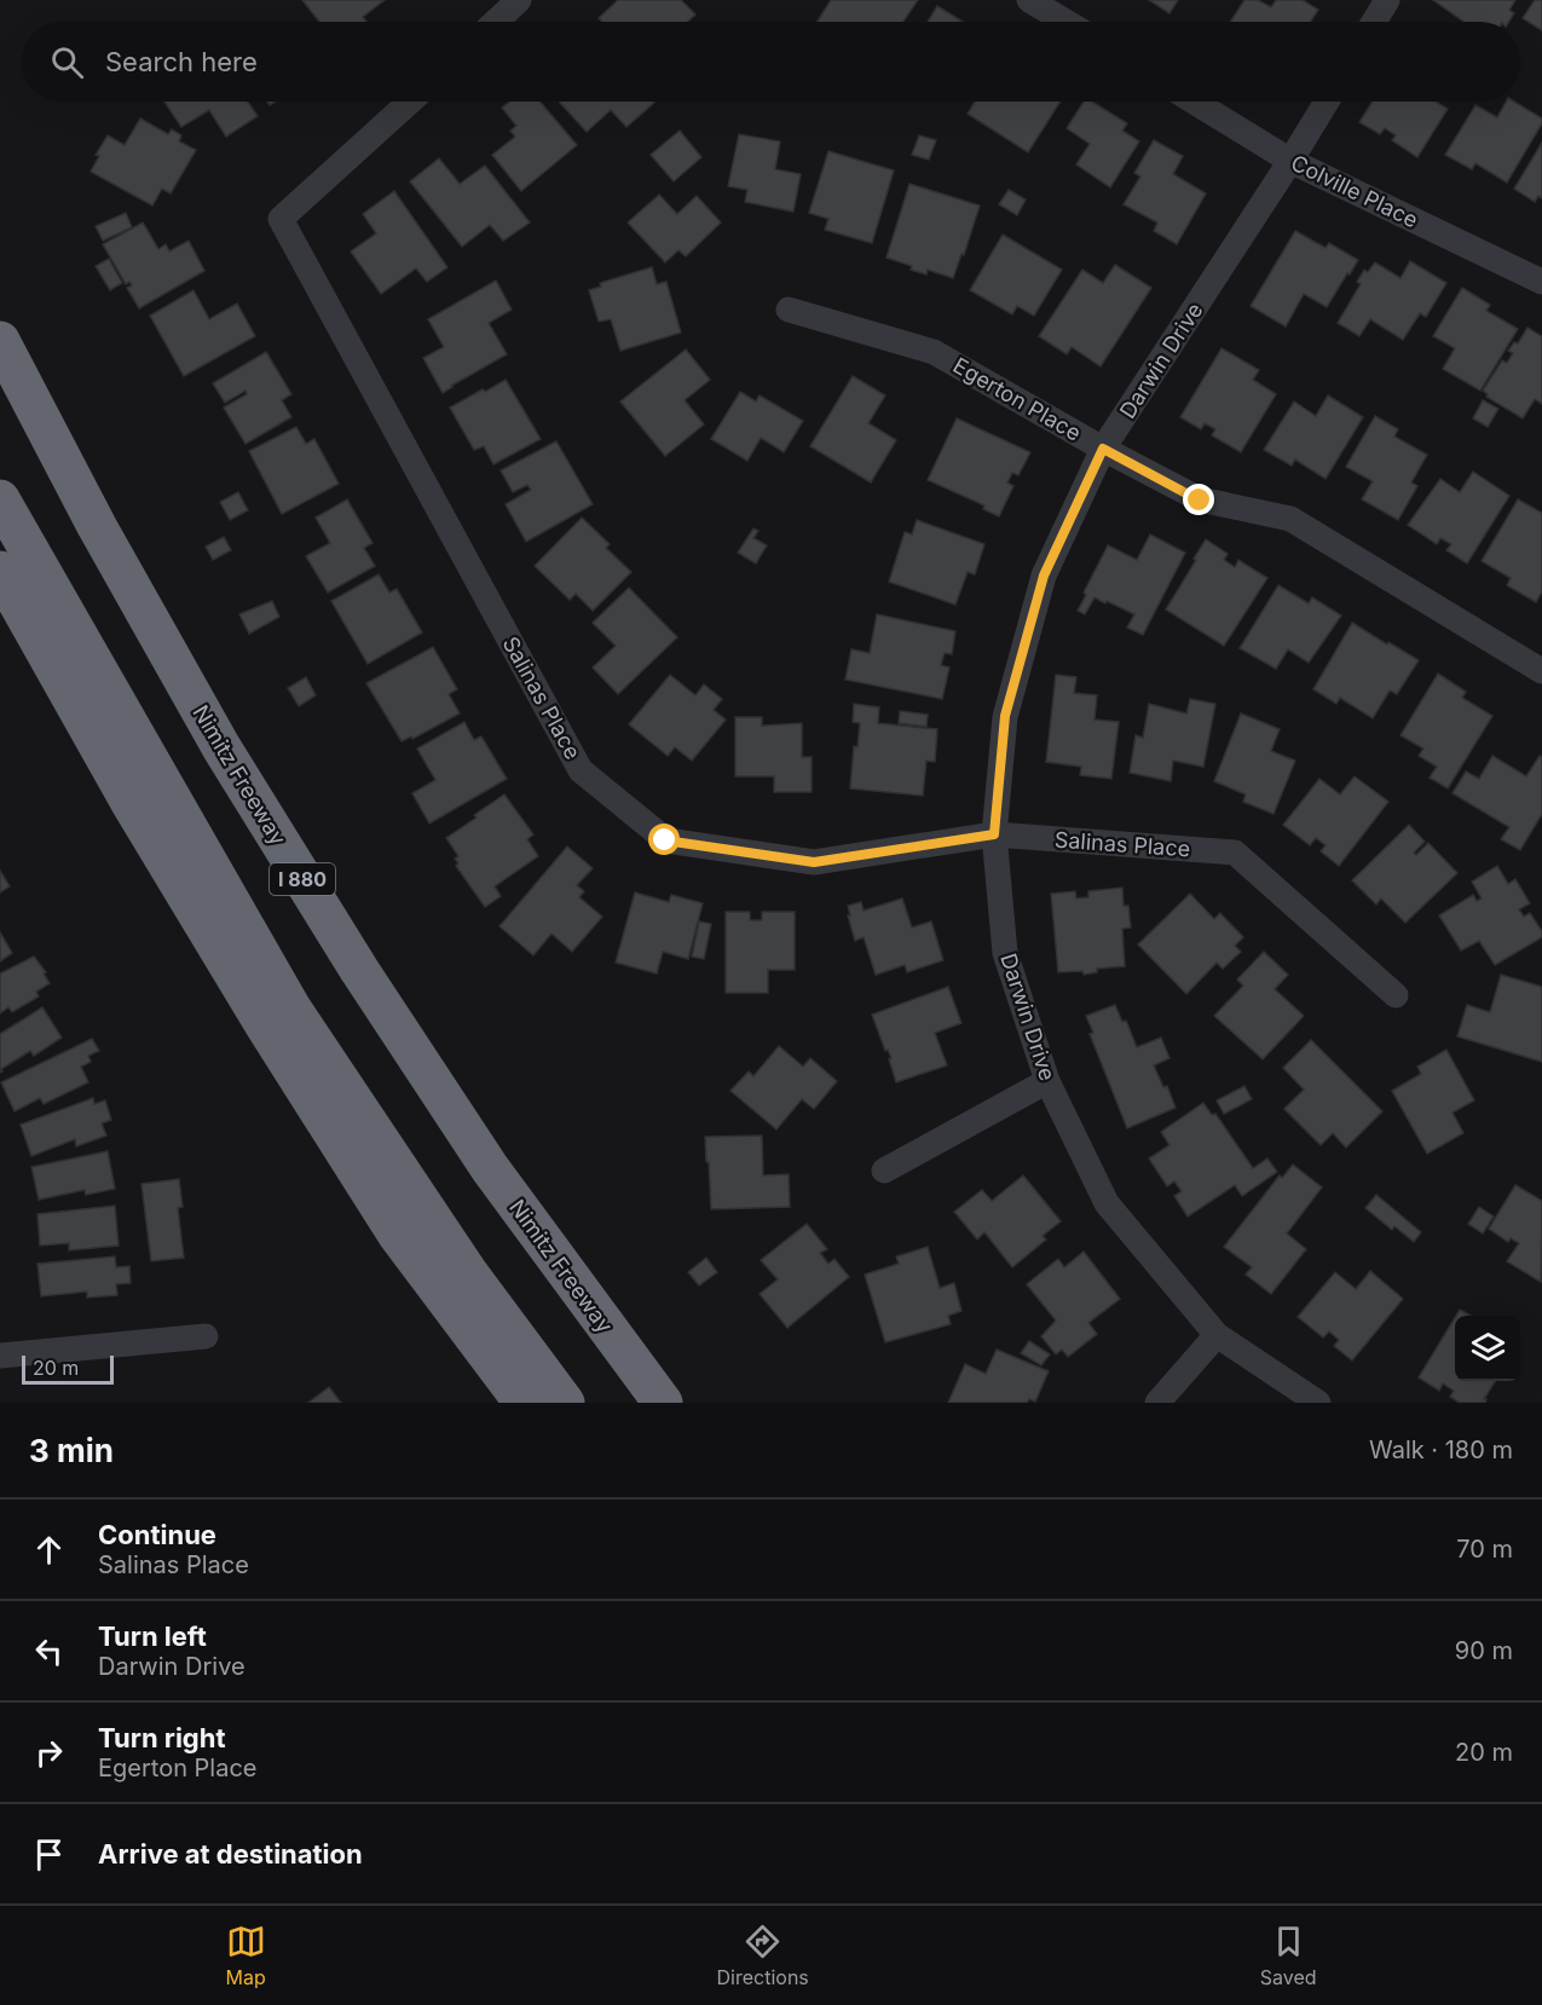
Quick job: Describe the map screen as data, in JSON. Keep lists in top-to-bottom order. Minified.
{"streets":{"highway":["Nimitz Freeway","I 880"],"street":["Colville Place","Darwin Drive","Egerton Place","Salinas Place"]},"crossings":[["Colville Place","Darwin Drive"],["Darwin Drive","Egerton Place"],["Darwin Drive","Salinas Place"]],"scale_bar":"20 m","page":{"search":"Search here","scale":"20 m","heading":["3 min","Walk · 180 m"],"list":[["Continue","Salinas Place","70 m"],["Turn left","Darwin Drive","90 m"],["Turn right","Egerton Place","20 m"],"Arrive at destination"],"nav":["Map","Directions","Saved"]}}
